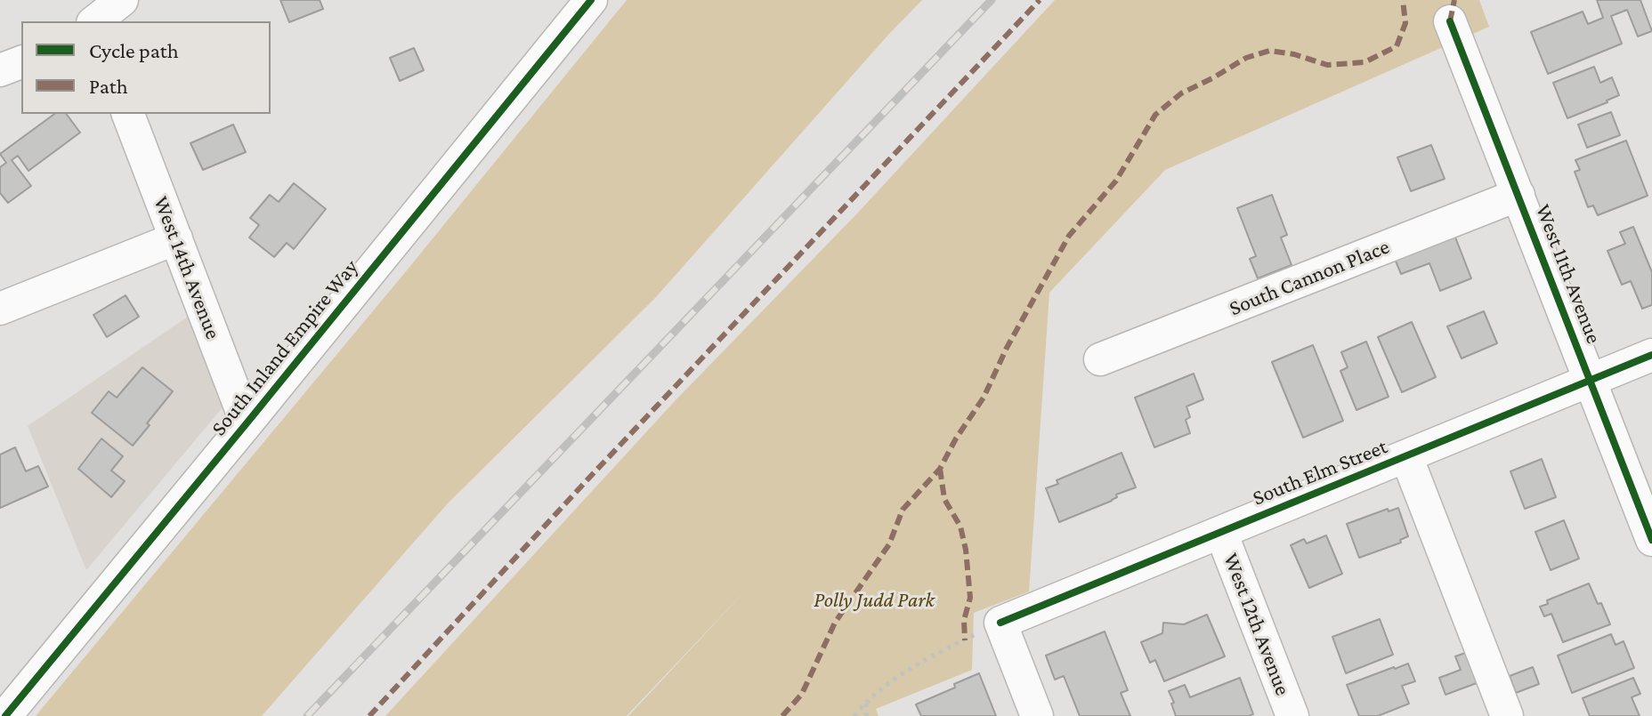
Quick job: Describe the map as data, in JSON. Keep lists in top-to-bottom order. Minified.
{"streets":{"street":["West 14th Avenue","West 11th Avenue","South Cannon Place","South Inland Empire Way","South Elm Street","West 12th Avenue"]},"crossings":[["West 14th Avenue","South Inland Empire Way"],["West 11th Avenue","South Cannon Place"],["West 11th Avenue","South Elm Street"],["South Elm Street","West 12th Avenue"]],"parks":["Polly Judd Park"],"legend":["Cycle path","Path"]}
